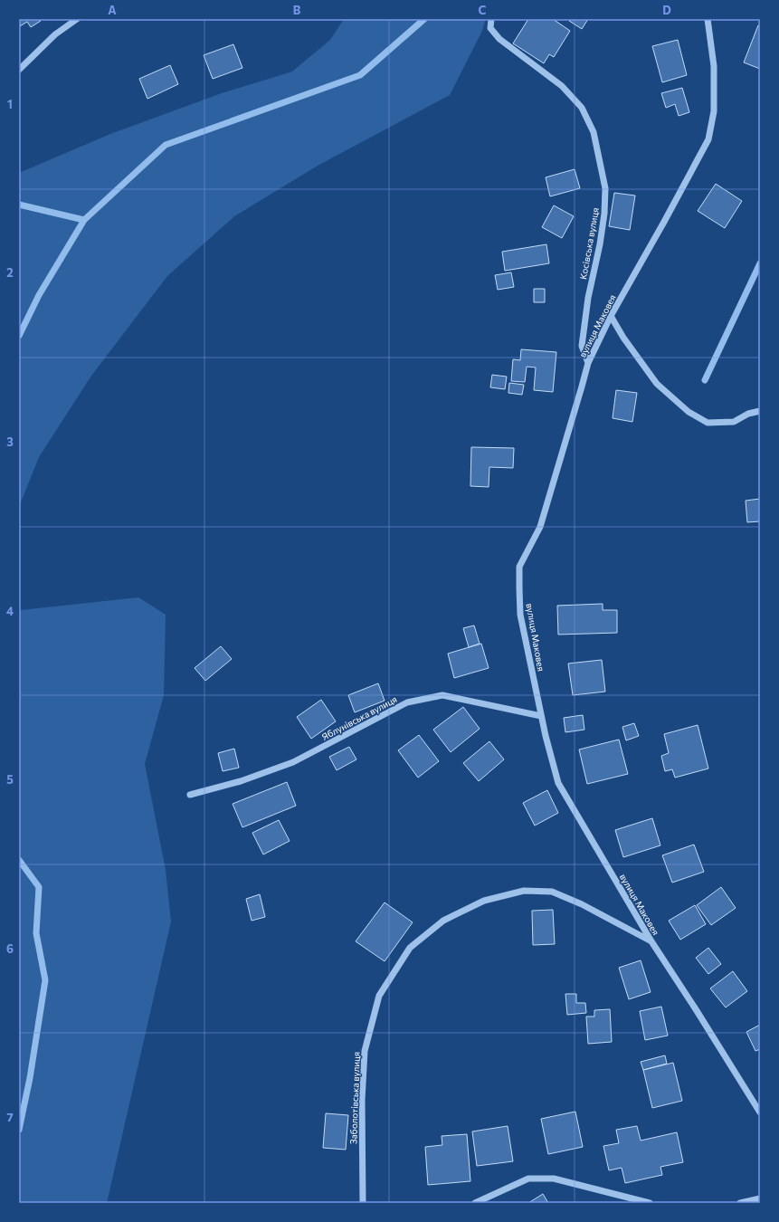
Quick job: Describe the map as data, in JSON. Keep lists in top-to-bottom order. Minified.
{"streets":{"street":["Косівська вулиця","вулиця Маковея","Яблунівська вулиця","Заболотівська вулиця"]},"crossings":[["Косівська вулиця","вулиця Маковея"],["вулиця Маковея","Яблунівська вулиця"],["вулиця Маковея","Заболотівська вулиця"]],"grid":{"columns":["A","B","C","D"],"rows":["1","2","3","4","5","6","7"]}}
